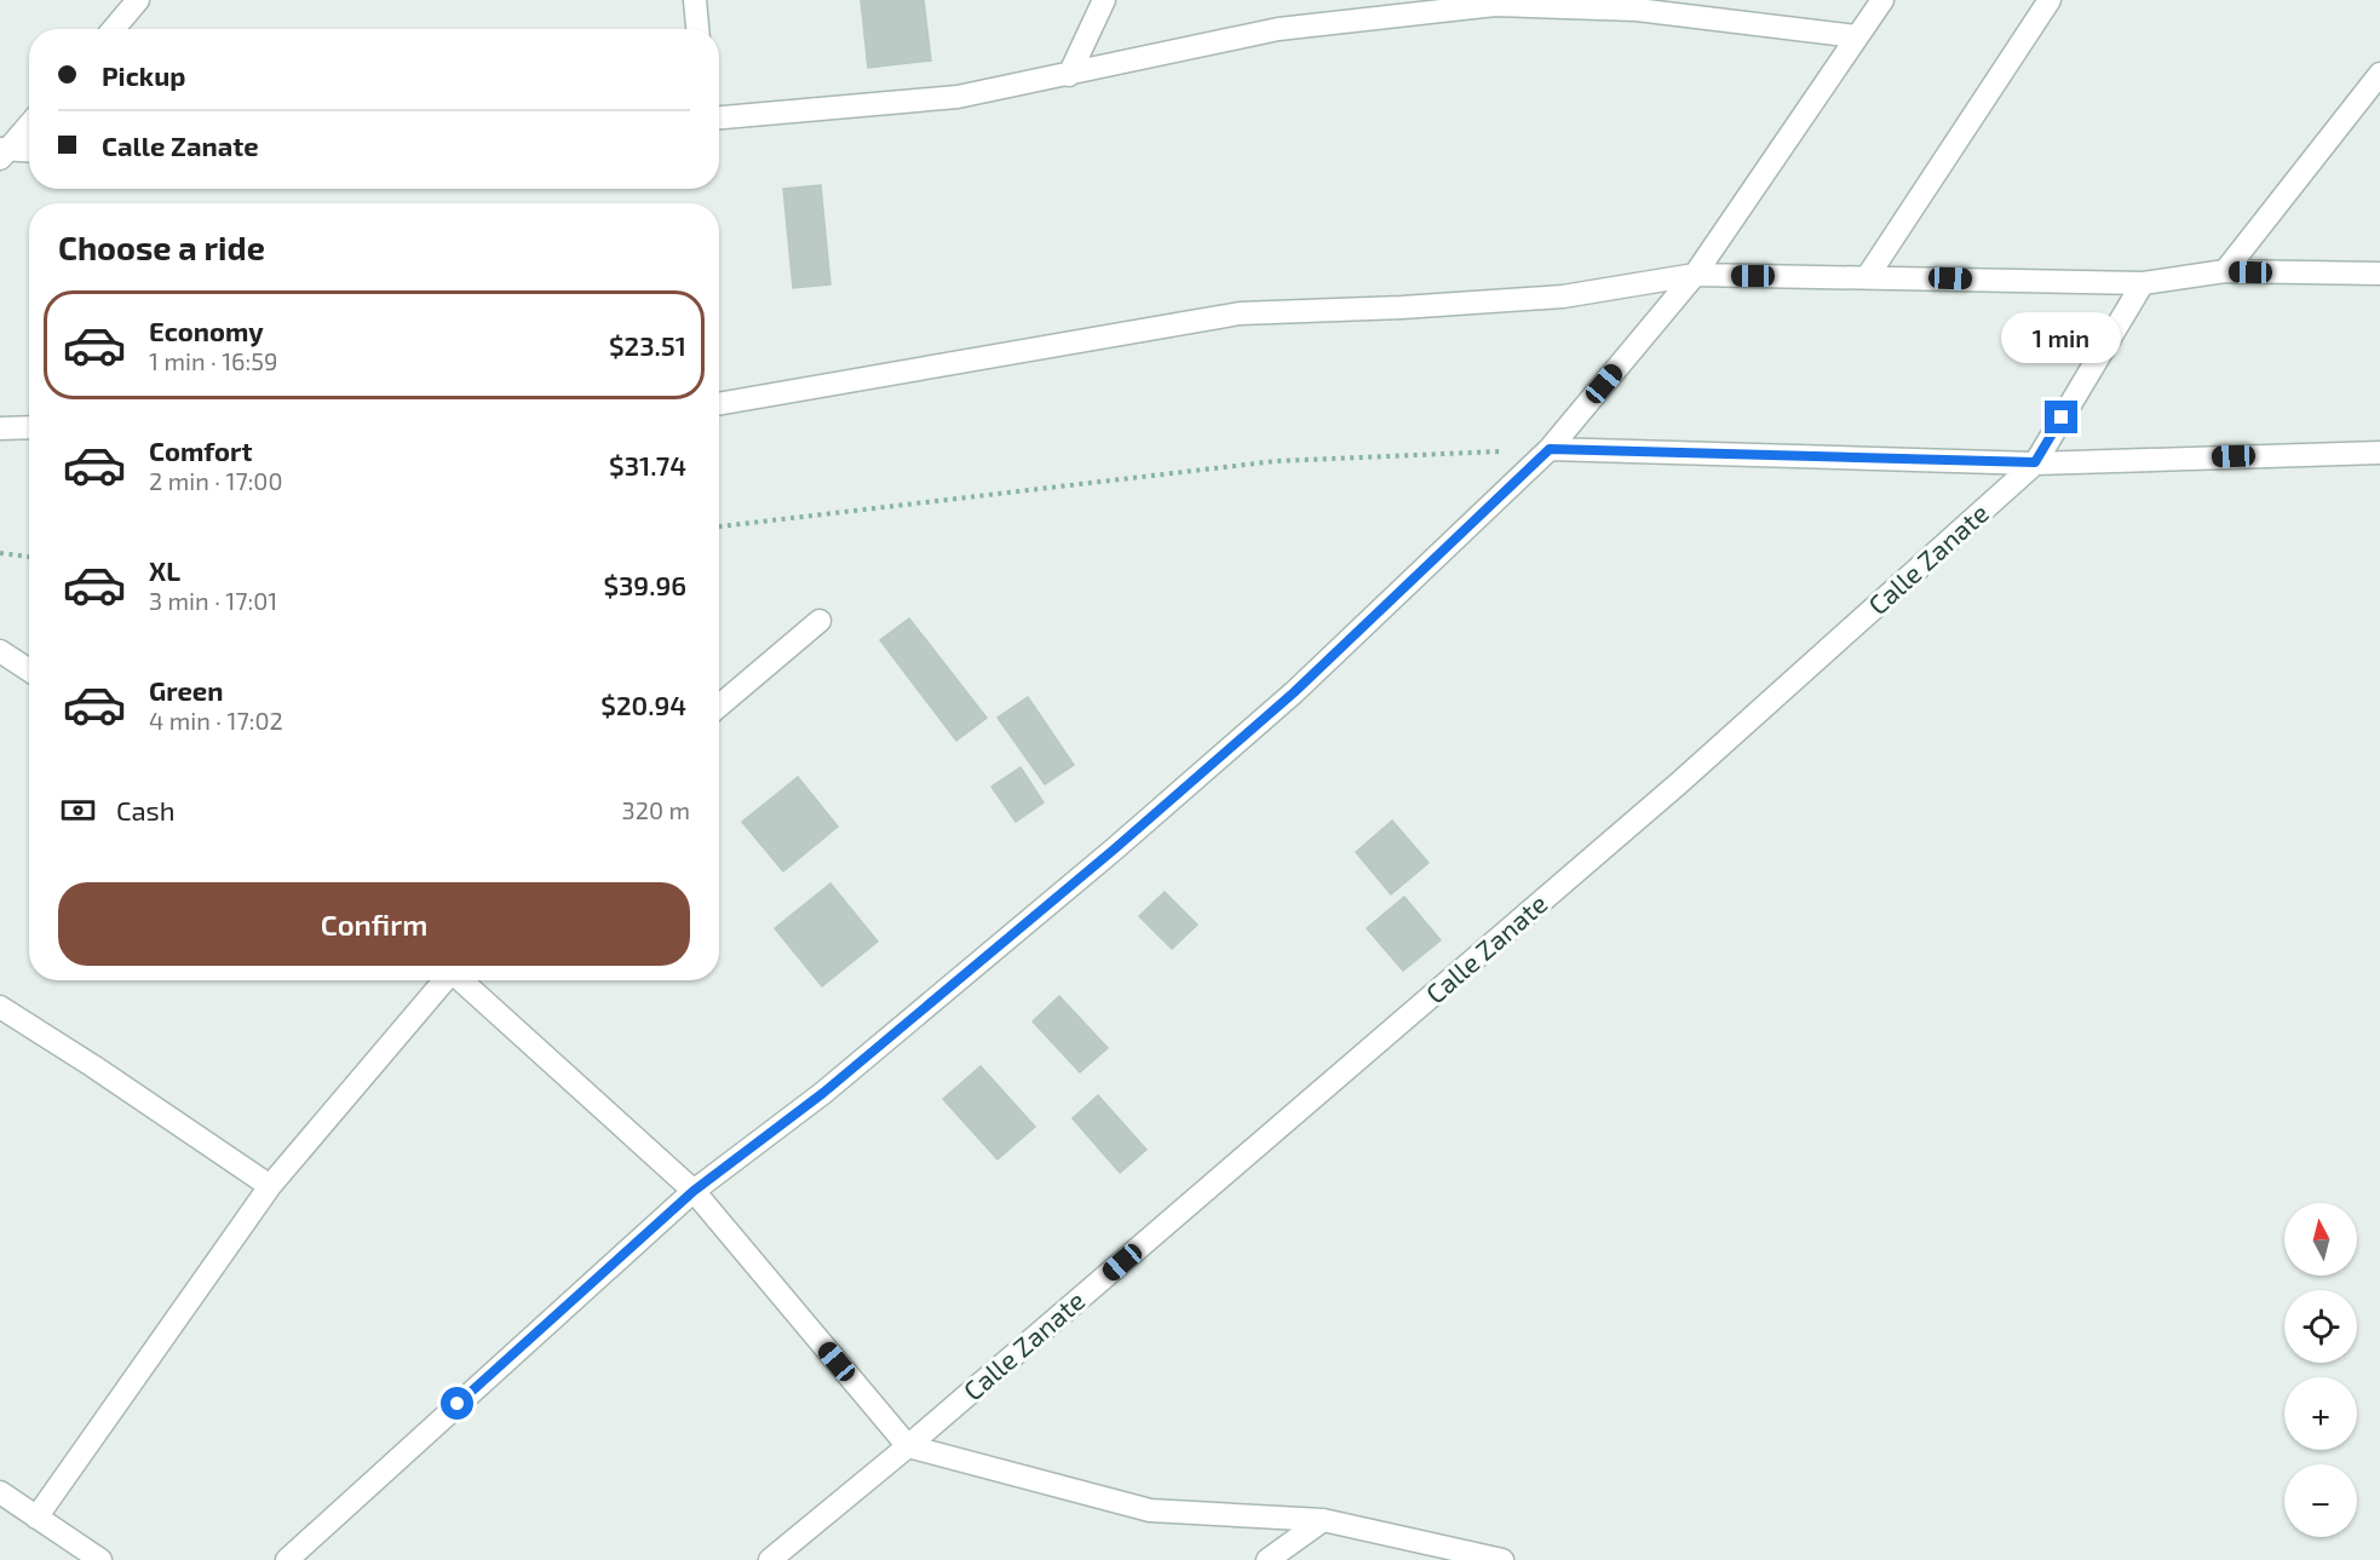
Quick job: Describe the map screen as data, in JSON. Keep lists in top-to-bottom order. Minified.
{"streets":{"street":["Calle Zanate"]},"north":"top","page":{"banner":["Pickup","Calle Zanate"],"heading":"Choose a ride","list":[{"name":"Economy","note":"1 min · 16:59","value":"$23.51"},{"name":"Comfort","note":"2 min · 17:00","value":"$31.74"},{"name":"XL","note":"3 min · 17:01","value":"$39.96"},{"name":"Green","note":"4 min · 17:02","value":"$20.94"}],"bubble":"1 min","pay":["Cash","320 m"],"buttons":"Confirm","map_buttons":["+","−"]}}
